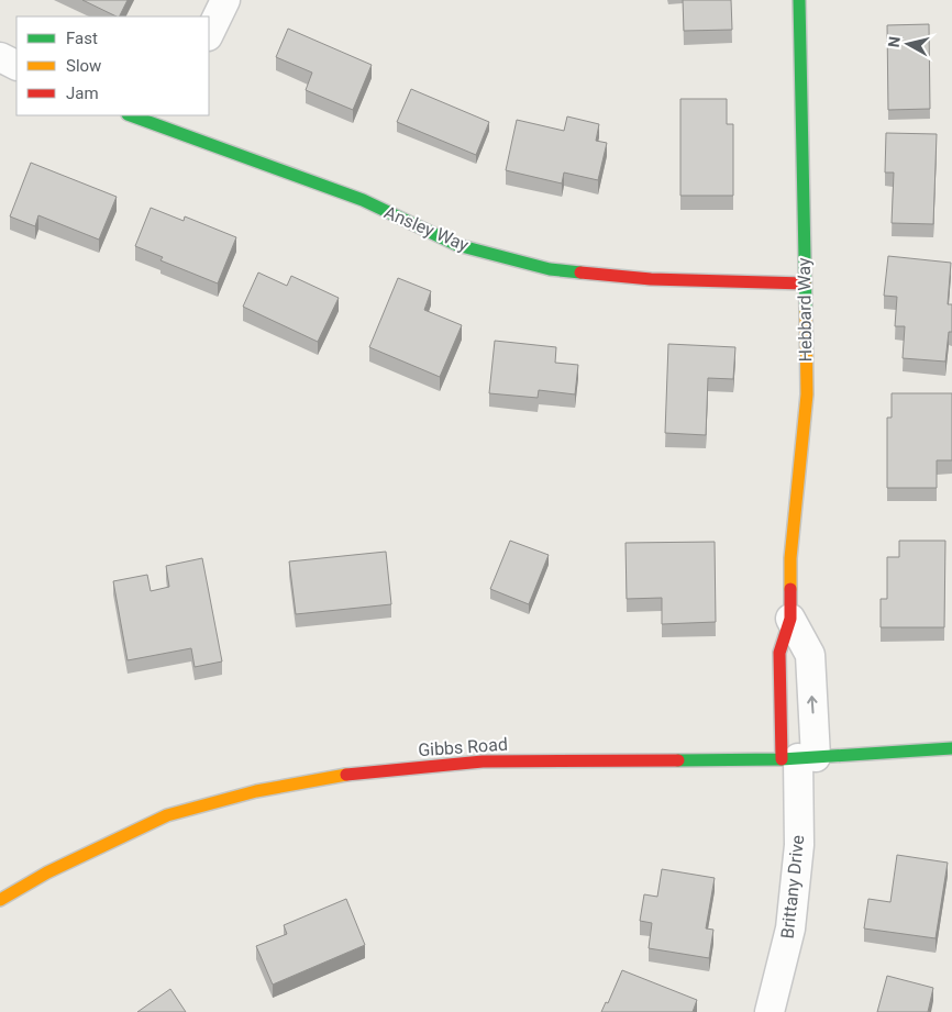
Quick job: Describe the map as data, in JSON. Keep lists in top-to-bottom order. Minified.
{"streets":{"street":["Ansley Way","Hebbard Way","Gibbs Road","Brittany Drive"]},"crossings":[["Ansley Way","Hebbard Way"],["Hebbard Way","Gibbs Road"],["Hebbard Way","Brittany Drive"],["Gibbs Road","Brittany Drive"]],"legend":["Fast","Slow","Jam"],"north":"left"}
